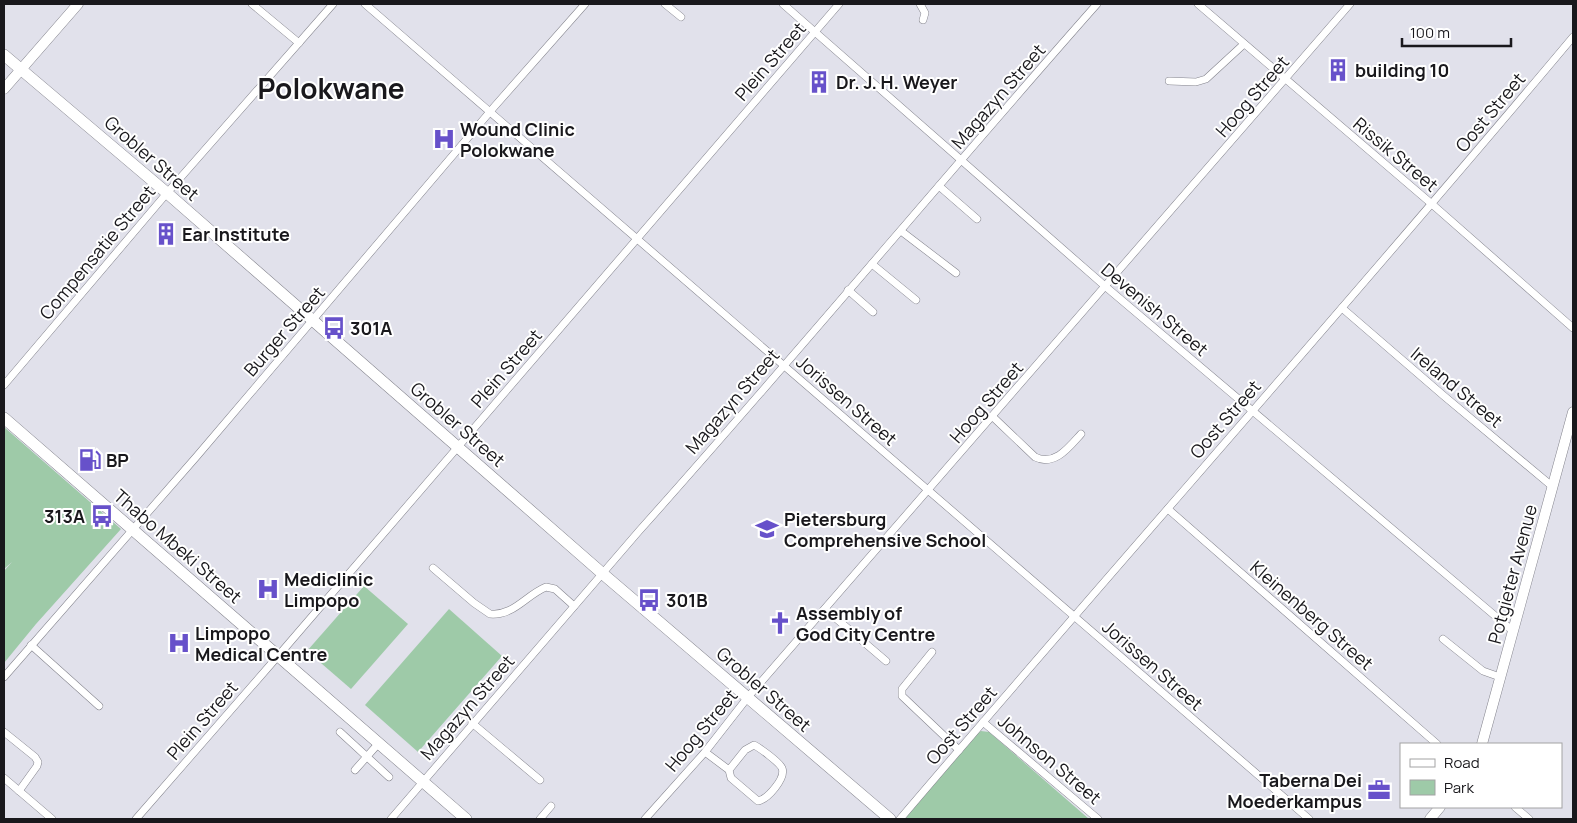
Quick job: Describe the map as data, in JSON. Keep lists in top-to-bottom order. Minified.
{"streets":{"main road":["Grobler Street","Thabo Mbeki Street"],"street":["Plein Street","Magazyn Street","Hoog Street","Oost Street","Rissik Street","Compensatie Street","Devenish Street","Burger Street","Ireland Street","Jorissen Street","Potgieter Avenue","Kleinenberg Street","Johnson Street"]},"crossings":[["Plein Street","Grobler Street"],["Plein Street","Devenish Street"],["Plein Street","Jorissen Street"],["Plein Street","Thabo Mbeki Street"],["Magazyn Street","Grobler Street"],["Magazyn Street","Devenish Street"],["Magazyn Street","Jorissen Street"],["Magazyn Street","Thabo Mbeki Street"],["Hoog Street","Rissik Street"],["Hoog Street","Grobler Street"],["Hoog Street","Devenish Street"],["Hoog Street","Jorissen Street"],["Oost Street","Rissik Street"],["Oost Street","Devenish Street"],["Oost Street","Ireland Street"],["Oost Street","Jorissen Street"],["Oost Street","Kleinenberg Street"],["Oost Street","Johnson Street"],["Grobler Street","Compensatie Street"],["Grobler Street","Burger Street"],["Devenish Street","Potgieter Avenue"],["Burger Street","Jorissen Street"],["Burger Street","Thabo Mbeki Street"],["Ireland Street","Potgieter Avenue"]],"districts":["Polokwane"],"places":{"building":["building 10","Dr. J. H. Weyer","Ear Institute"],"hospital":["Wound Clinic Polokwane","Mediclinic Limpopo","Limpopo Medical Centre"],"bus stop":["301A","313A","301B"],"fuel station":["BP"],"school or university":["Pietersburg Comprehensive School"],"church":["Assembly of God City Centre"],"office":["Taberna Dei Moederkampus"]},"legend":["Road","Park"],"scale_bar":"100 m"}
